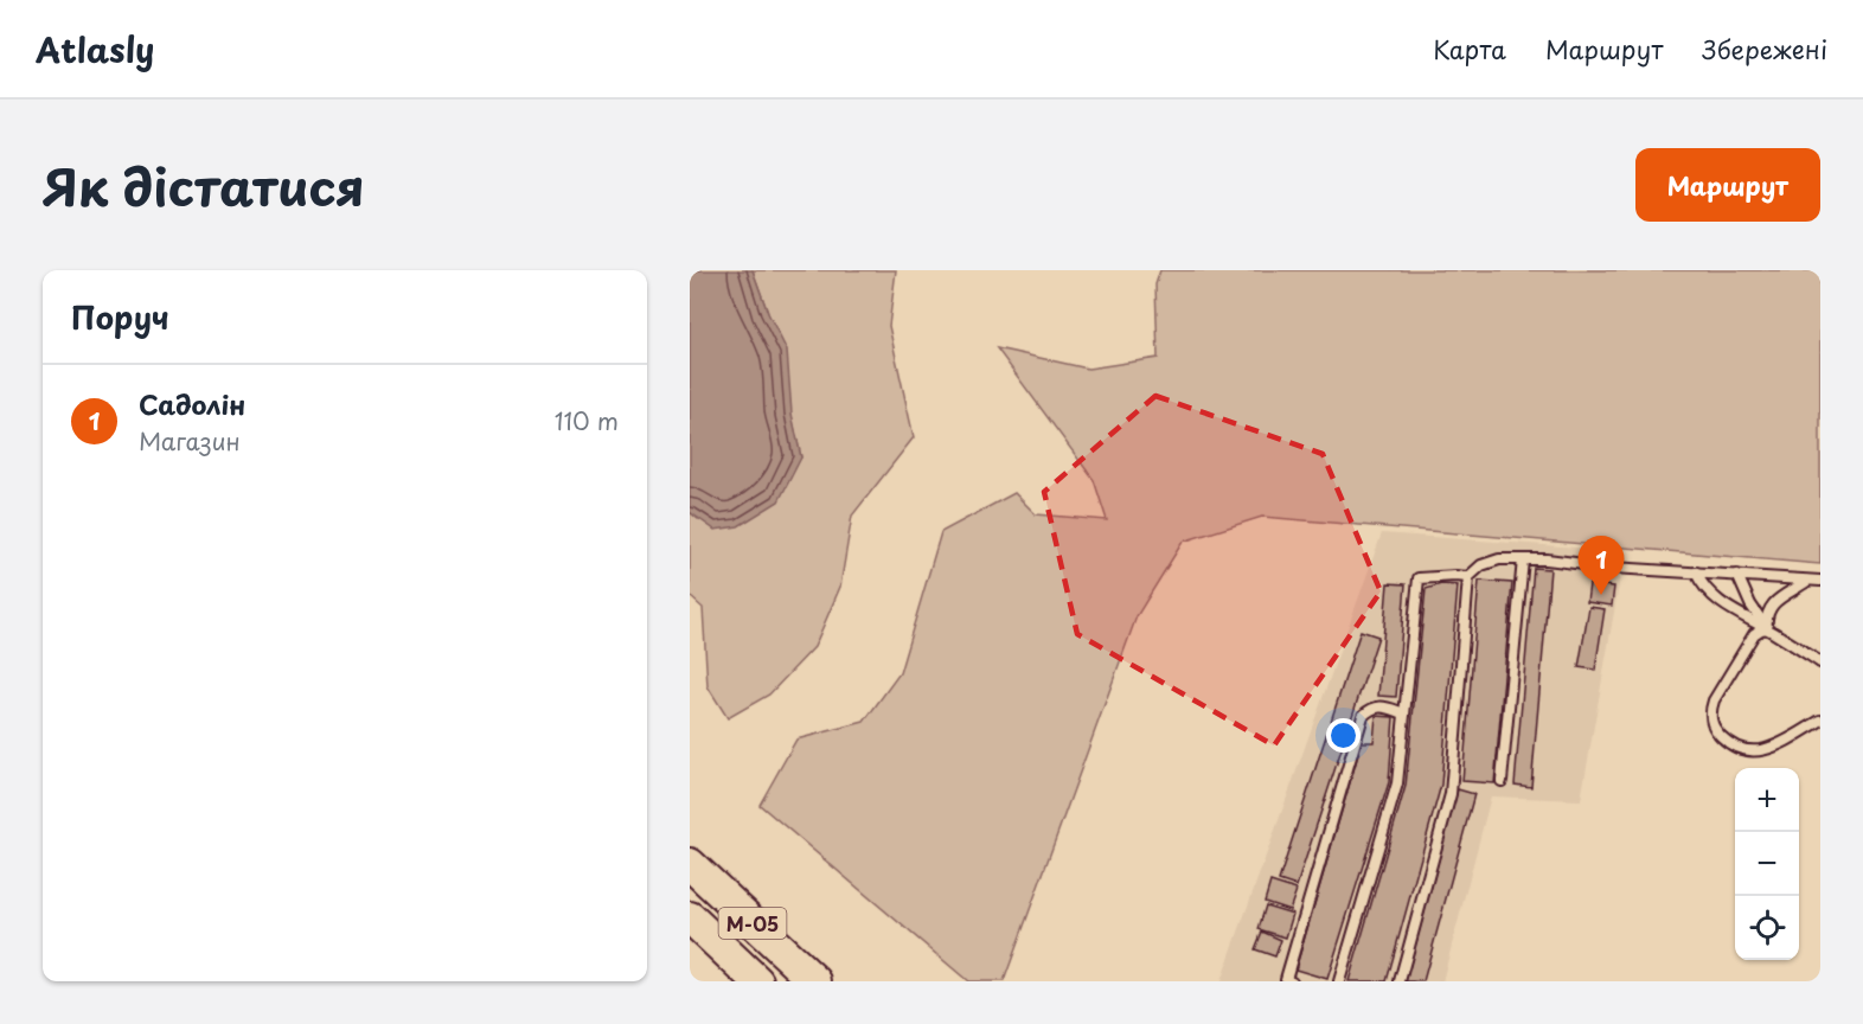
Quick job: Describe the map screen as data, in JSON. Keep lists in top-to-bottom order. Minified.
{"streets":{"highway":["М-05"]},"page":{"header":"Atlasly","nav":["Карта","Маршрут","Збережені"],"title":"Як дістатися","buttons":"Маршрут","heading":"Поруч","list":[{"mark":"1","name":"Садолін","note":"Магазин","value":"110 m"}],"pins":"1","map_buttons":["+","−"]}}
